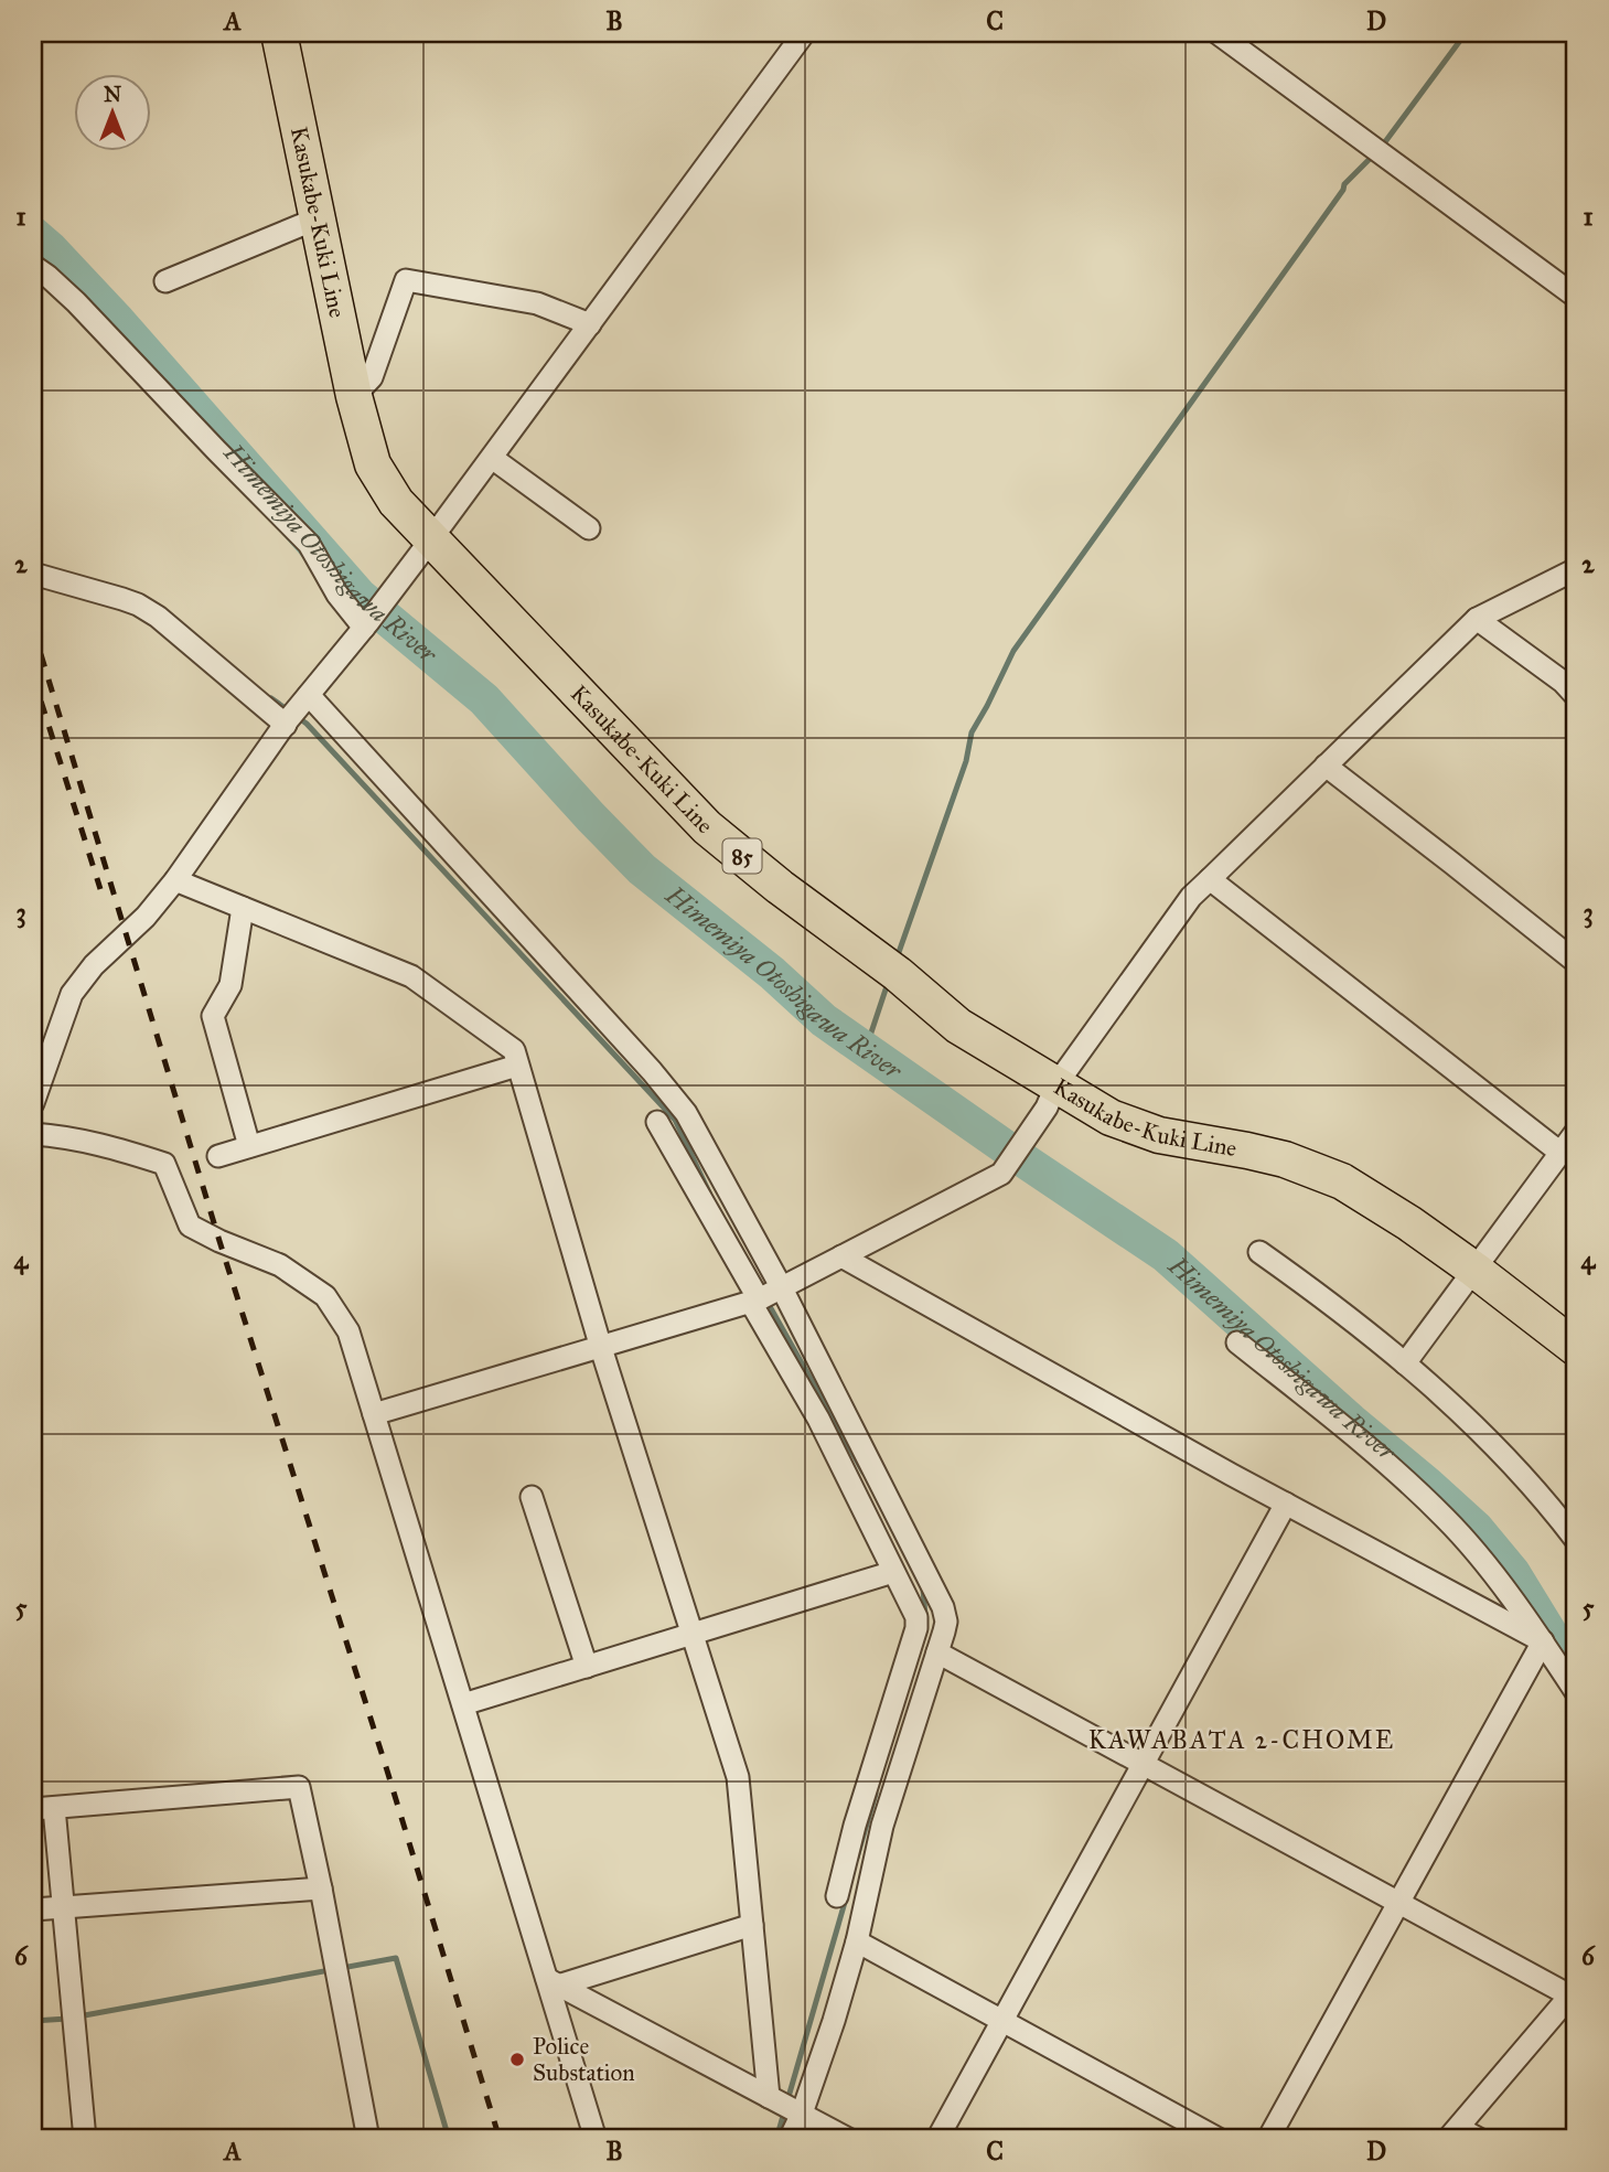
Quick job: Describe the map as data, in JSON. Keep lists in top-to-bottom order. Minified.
{"streets":{"main road":["Kasukabe-Kuki Line","85"]},"districts":["KAWABATA 2-CHOME"],"water":["Himemiya Otoshigawa River"],"places":["Police Substation"],"north":"top","grid":{"columns":["A","B","C","D"],"rows":["1","2","3","4","5","6"]}}
